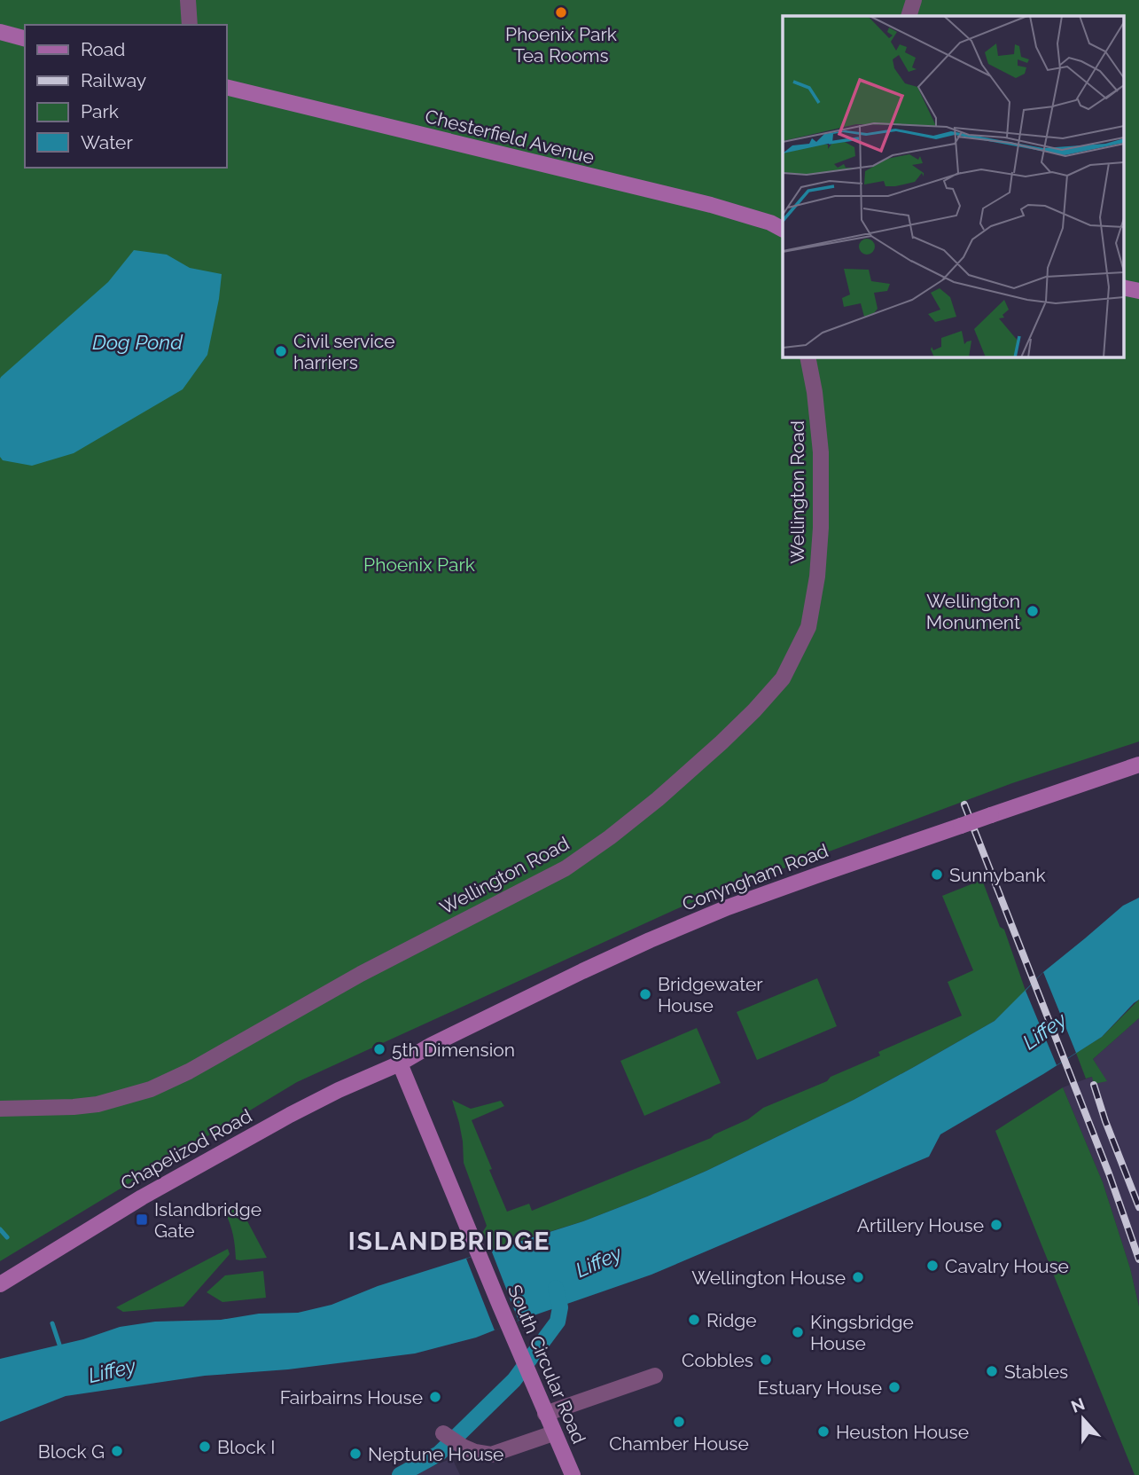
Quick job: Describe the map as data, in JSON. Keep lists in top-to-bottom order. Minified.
{"streets":{"main road":["Chesterfield Avenue","Conyngham Road","Chapelizod Road","South Circular Road"],"street":["Wellington Road"]},"crossings":[["Conyngham Road","Chapelizod Road"],["Conyngham Road","South Circular Road"],["Chapelizod Road","South Circular Road"]],"districts":["ISLANDBRIDGE"],"water":["Dog Pond","Liffey"],"parks":["Phoenix Park"],"places":{"other":["Phoenix Park Tea Rooms","Civil service harriers","Wellington Monument","Sunnybank","Bridgewater House","5th Dimension","Artillery House","Cavalry House","Wellington House","Ridge","Kingsbridge House","Cobbles","Stables","Estuary House","Fairbairns House","Chamber House","Heuston House","Block I","Block G","Neptune House"],"transit":["Islandbridge Gate"]},"legend":["Road","Railway","Park","Water"],"north":"top"}
